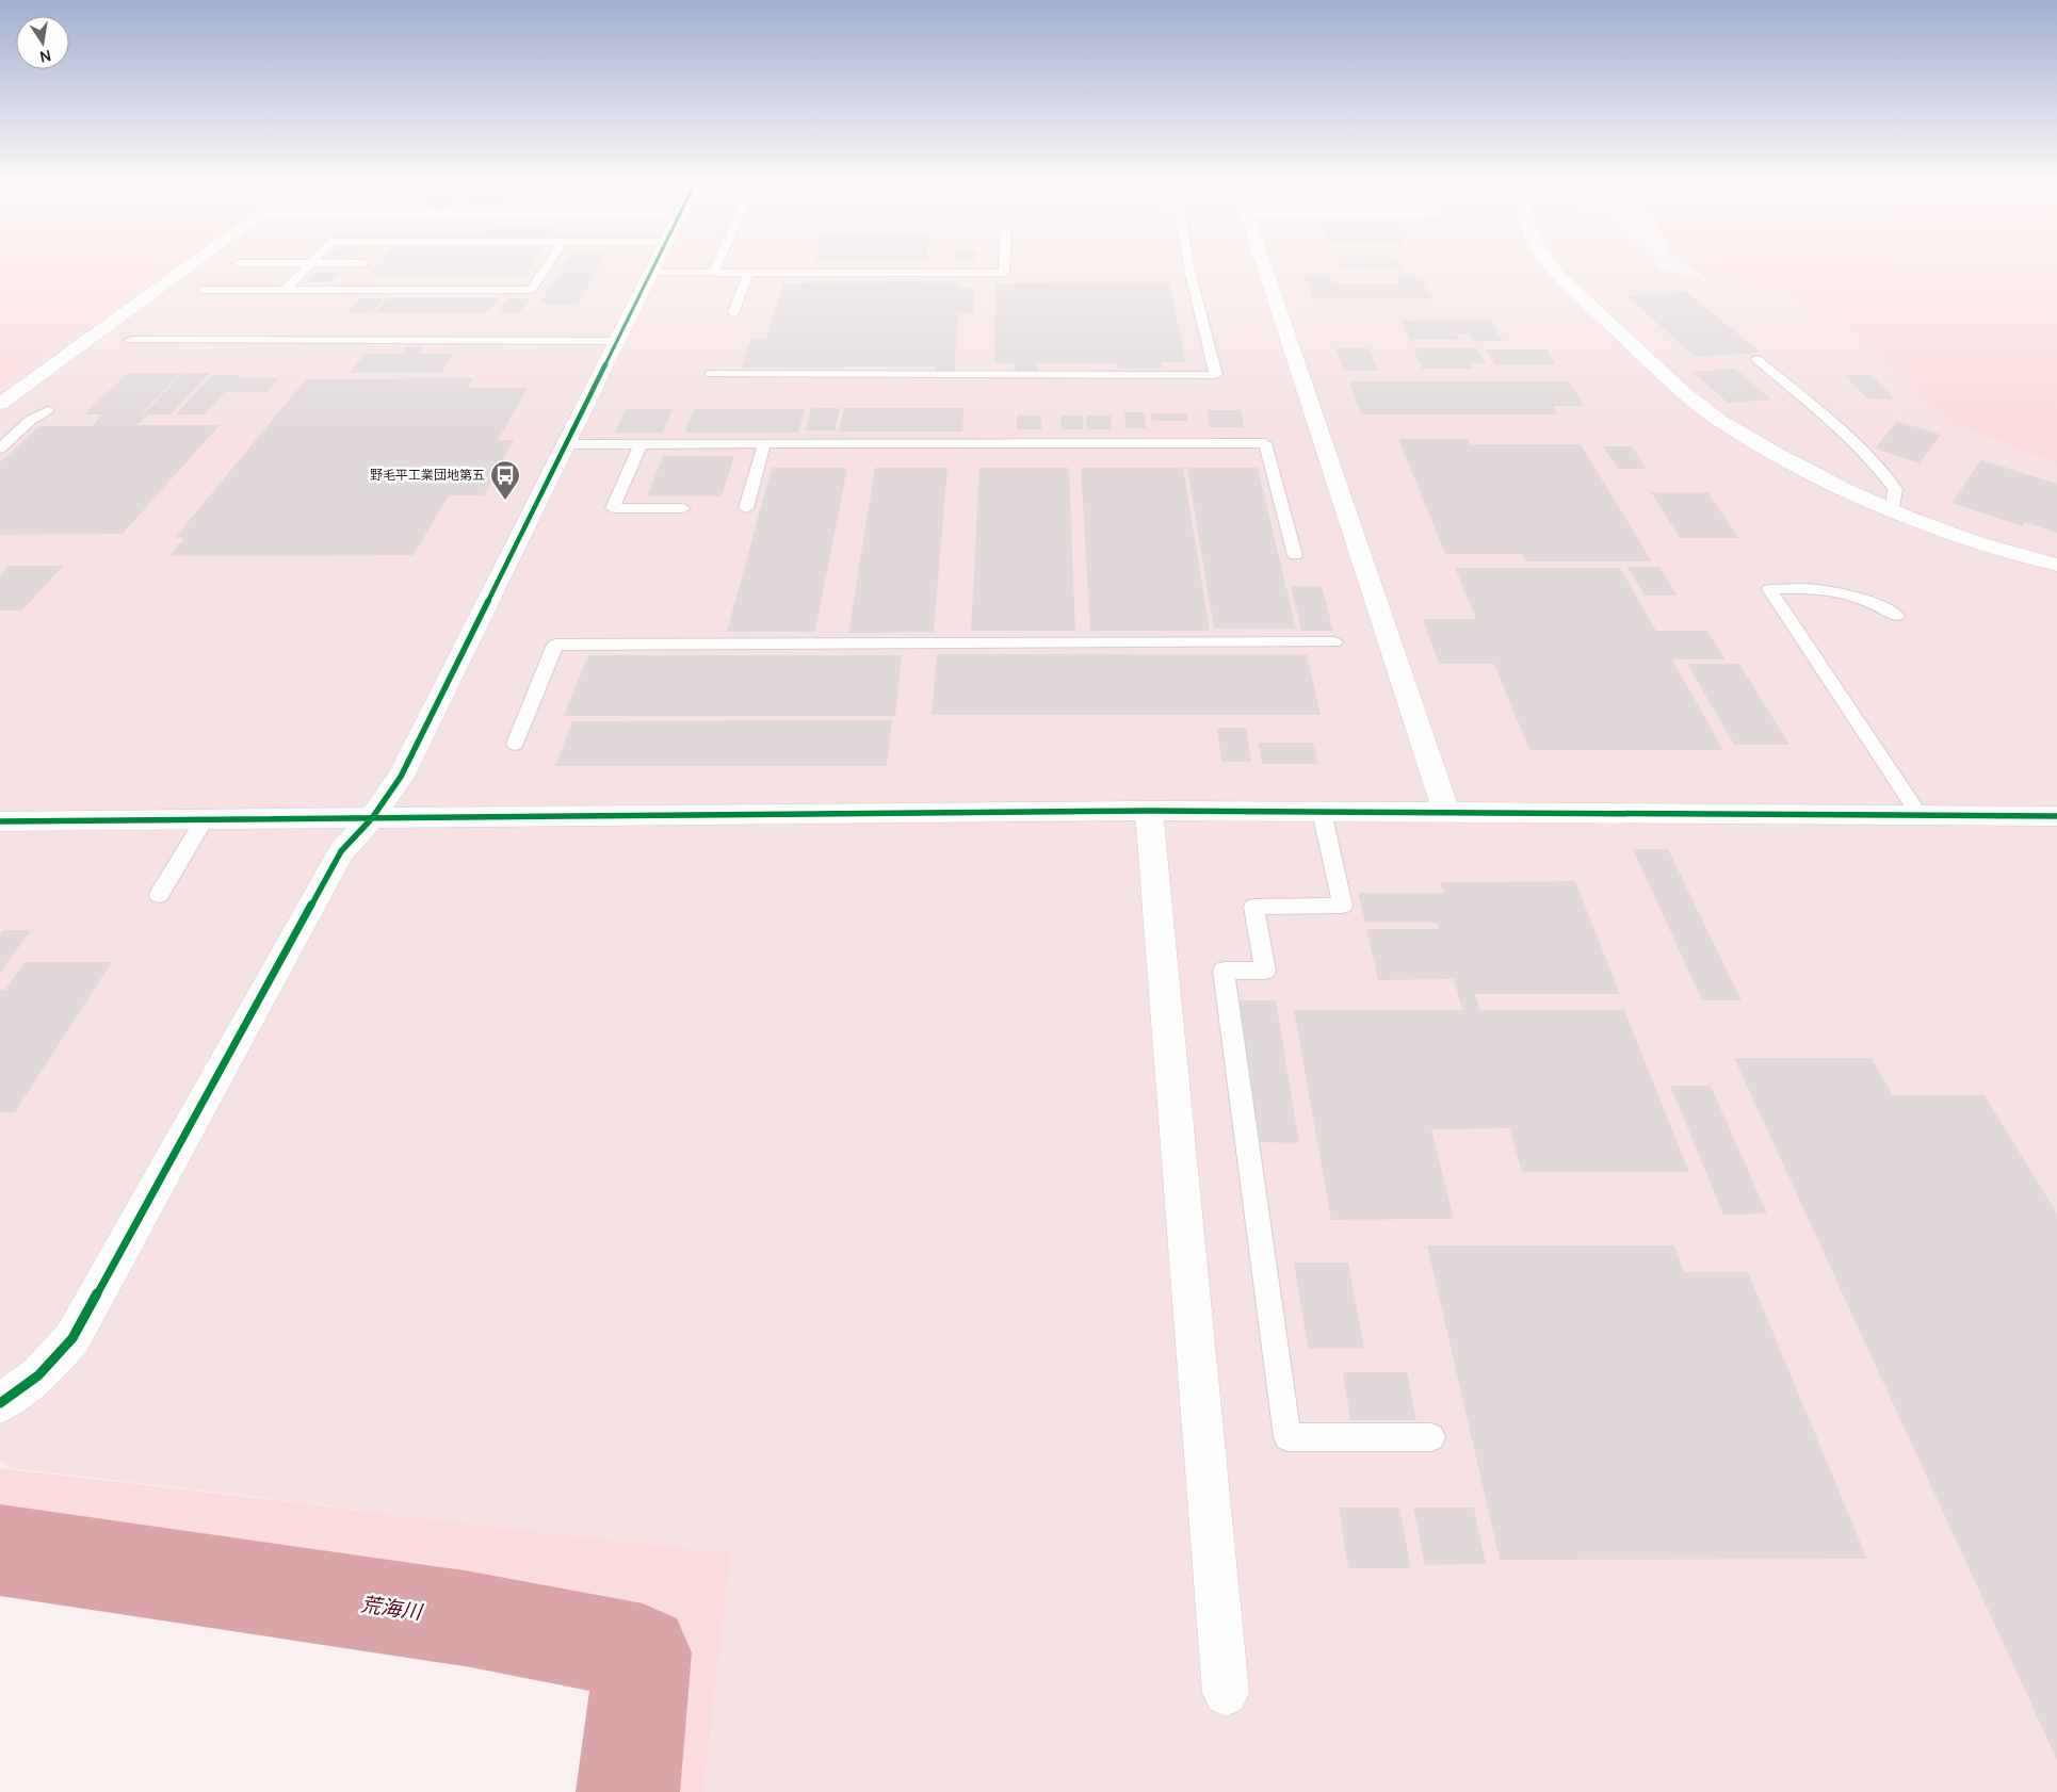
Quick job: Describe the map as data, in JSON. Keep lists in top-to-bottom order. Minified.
{"water":["荒海川"],"places":{"bus stop":["野毛平工業団地第五"]},"north":"bottom"}
